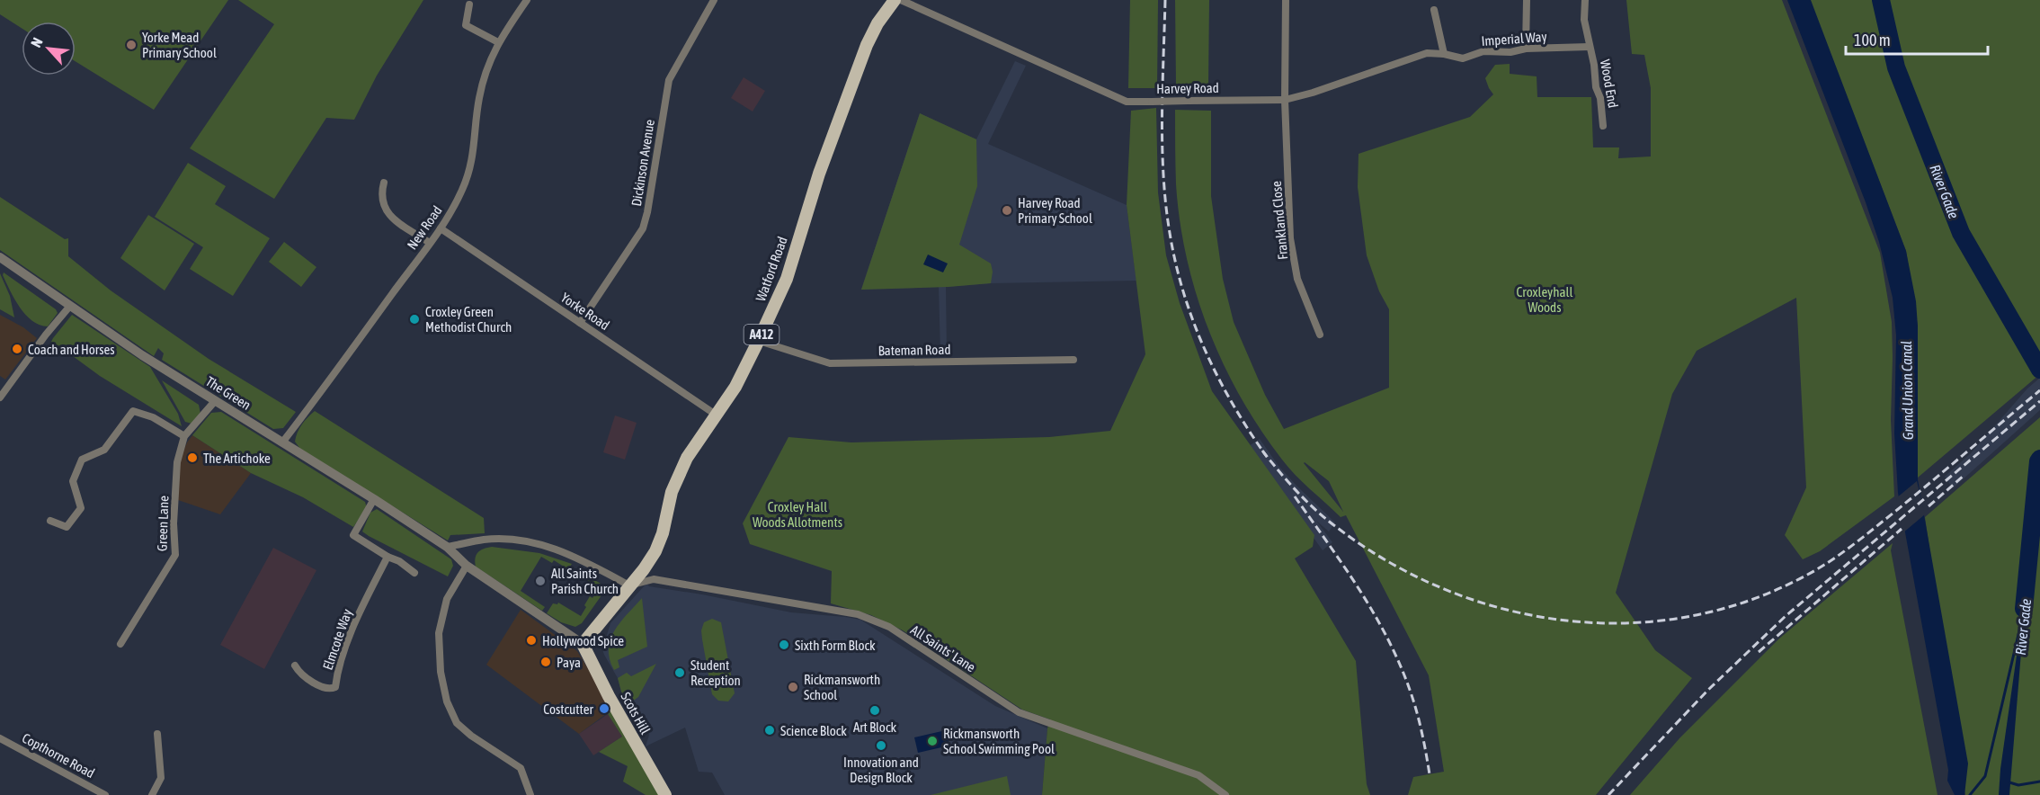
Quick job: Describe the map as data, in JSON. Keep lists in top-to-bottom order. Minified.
{"streets":{"main road":["Watford Road","A412","Scots Hill"],"street":["Imperial Way","Wood End","Harvey Road","Dickinson Avenue","Frankland Close","New Road","Yorke Road","Bateman Road","The Green","Green Lane","Elmcote Way","All Saints' Lane","Copthorne Road"]},"crossings":[["Imperial Way","Wood End"],["Imperial Way","Harvey Road"],["Harvey Road","Frankland Close"],["Dickinson Avenue","Yorke Road"],["New Road","Yorke Road"],["New Road","The Green"],["Watford Road","Yorke Road"],["Watford Road","Bateman Road"],["Watford Road","The Green"],["Watford Road","All Saints' Lane"],["Watford Road","Scots Hill"],["The Green","Green Lane"],["The Green","Scots Hill"]],"water":["River Gade","Grand Union Canal"],"parks":["Croxleyhall Woods","Croxley Hall Woods Allotments"],"places":["Yorke Mead Primary School","Harvey Road Primary School","Croxley Green Methodist Church","Coach and Horses","The Artichoke","All Saints Parish Church","Hollywood Spice","Sixth Form Block","Paya","Student Reception","Rickmansworth School","Costcutter","Art Block","Science Block","Rickmansworth School Swimming Pool","Innovation and Design Block"],"scale_bar":"100 m","north":"top left"}
